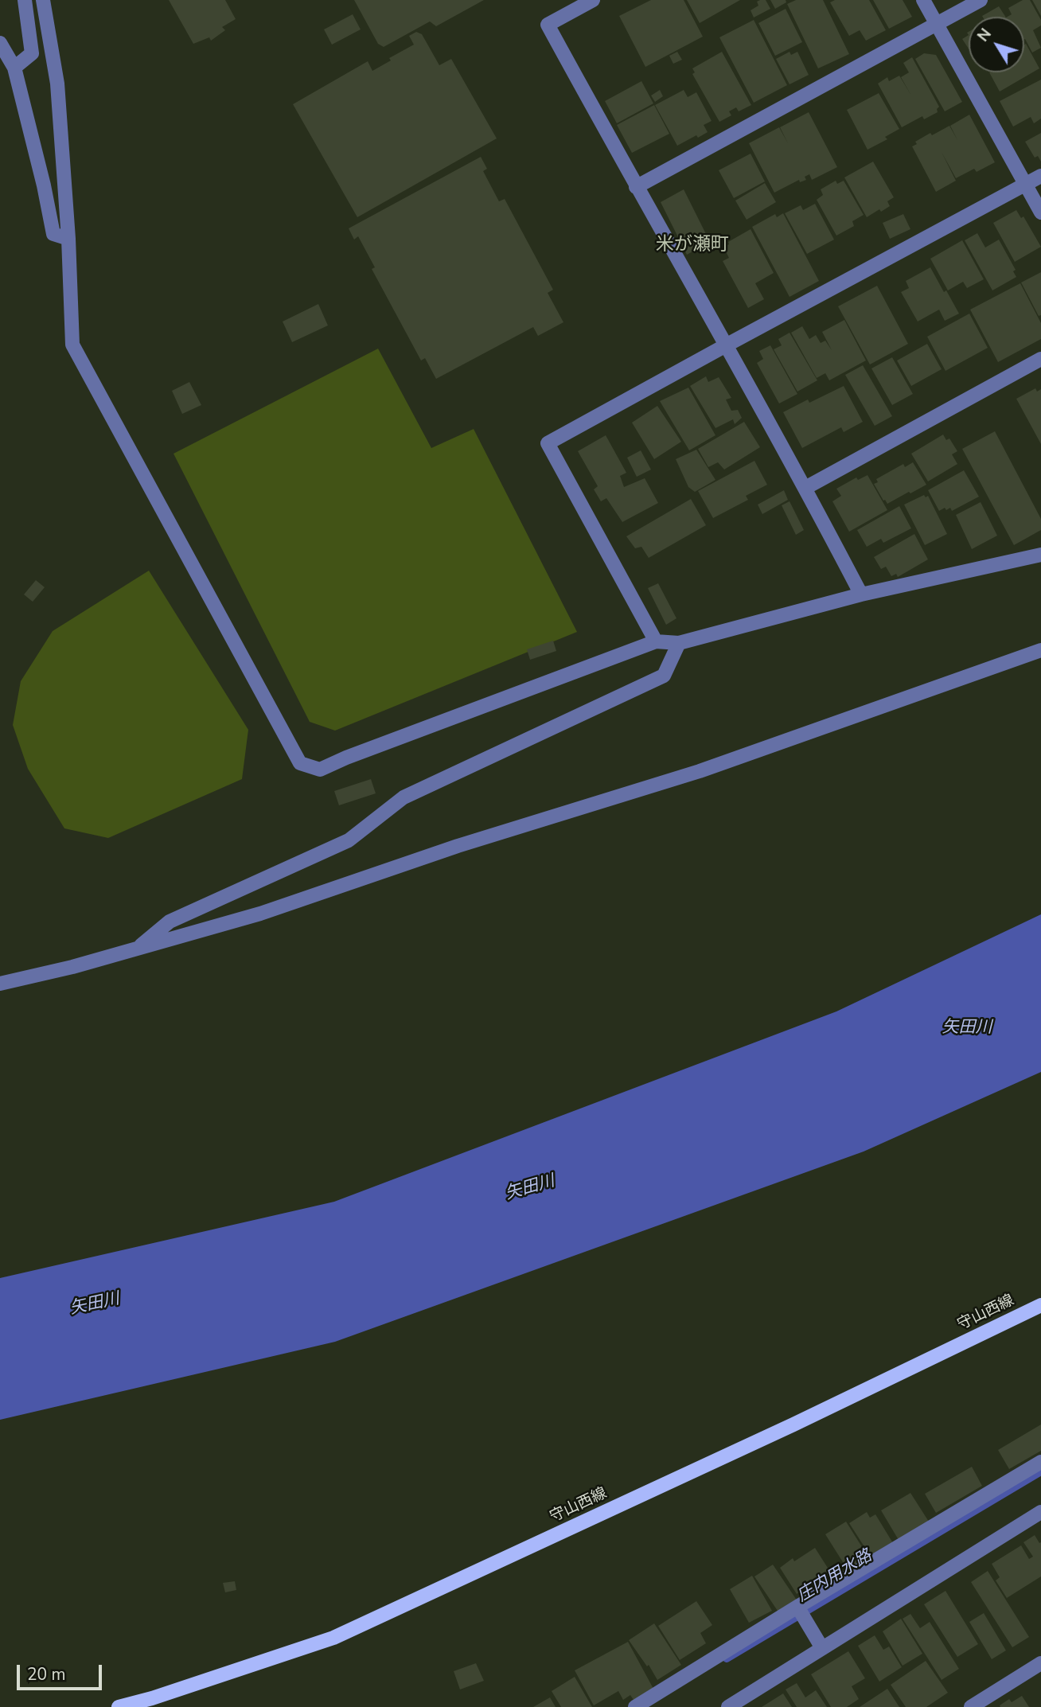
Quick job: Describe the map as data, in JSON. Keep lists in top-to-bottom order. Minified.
{"streets":{"main road":["守山西線"]},"districts":["米が瀬町"],"water":["矢田川","庄内用水路"],"scale_bar":"20 m","north":"top left"}
